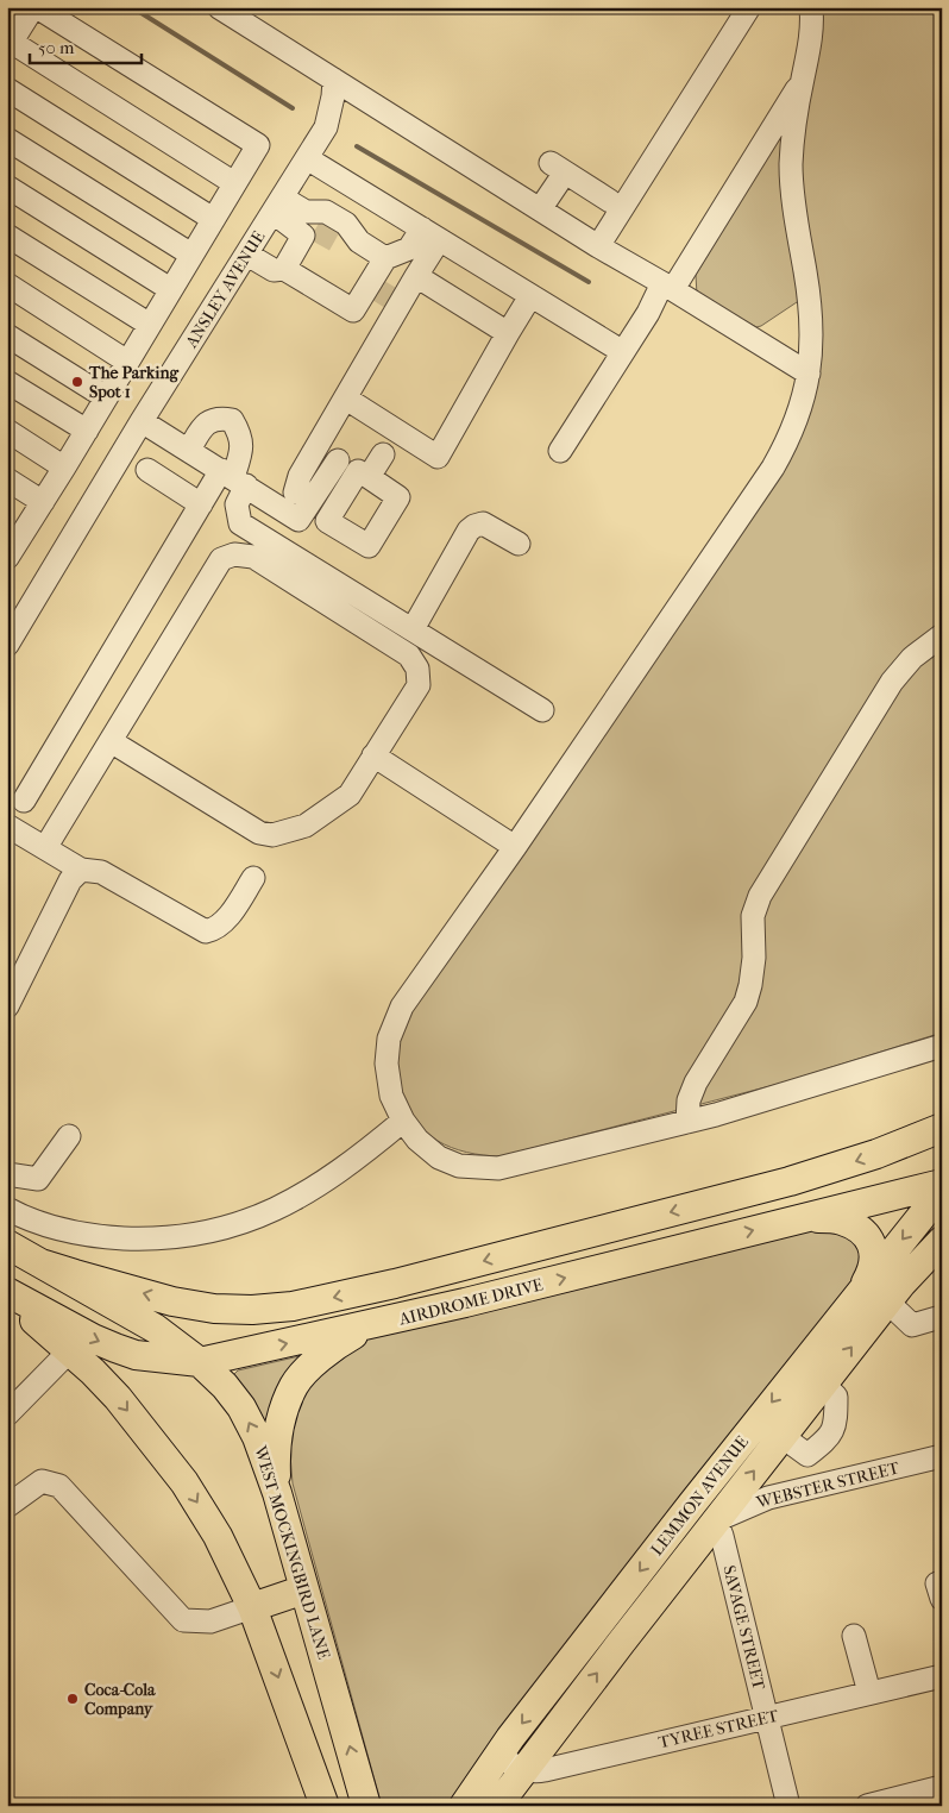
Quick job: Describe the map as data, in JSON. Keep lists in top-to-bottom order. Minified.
{"streets":{"main road":["AIRDROME DRIVE","LEMMON AVENUE","WEST MOCKINGBIRD LANE"],"street":["ANSLEY AVENUE","WEBSTER STREET","SAVAGE STREET","TYREE STREET"]},"crossings":[["AIRDROME DRIVE","WEST MOCKINGBIRD LANE"],["WEBSTER STREET","LEMMON AVENUE"],["WEBSTER STREET","SAVAGE STREET"],["LEMMON AVENUE","SAVAGE STREET"],["LEMMON AVENUE","TYREE STREET"],["SAVAGE STREET","TYREE STREET"]],"places":["The Parking Spot 1","Coca-Cola Company"],"scale_bar":"50 m"}
